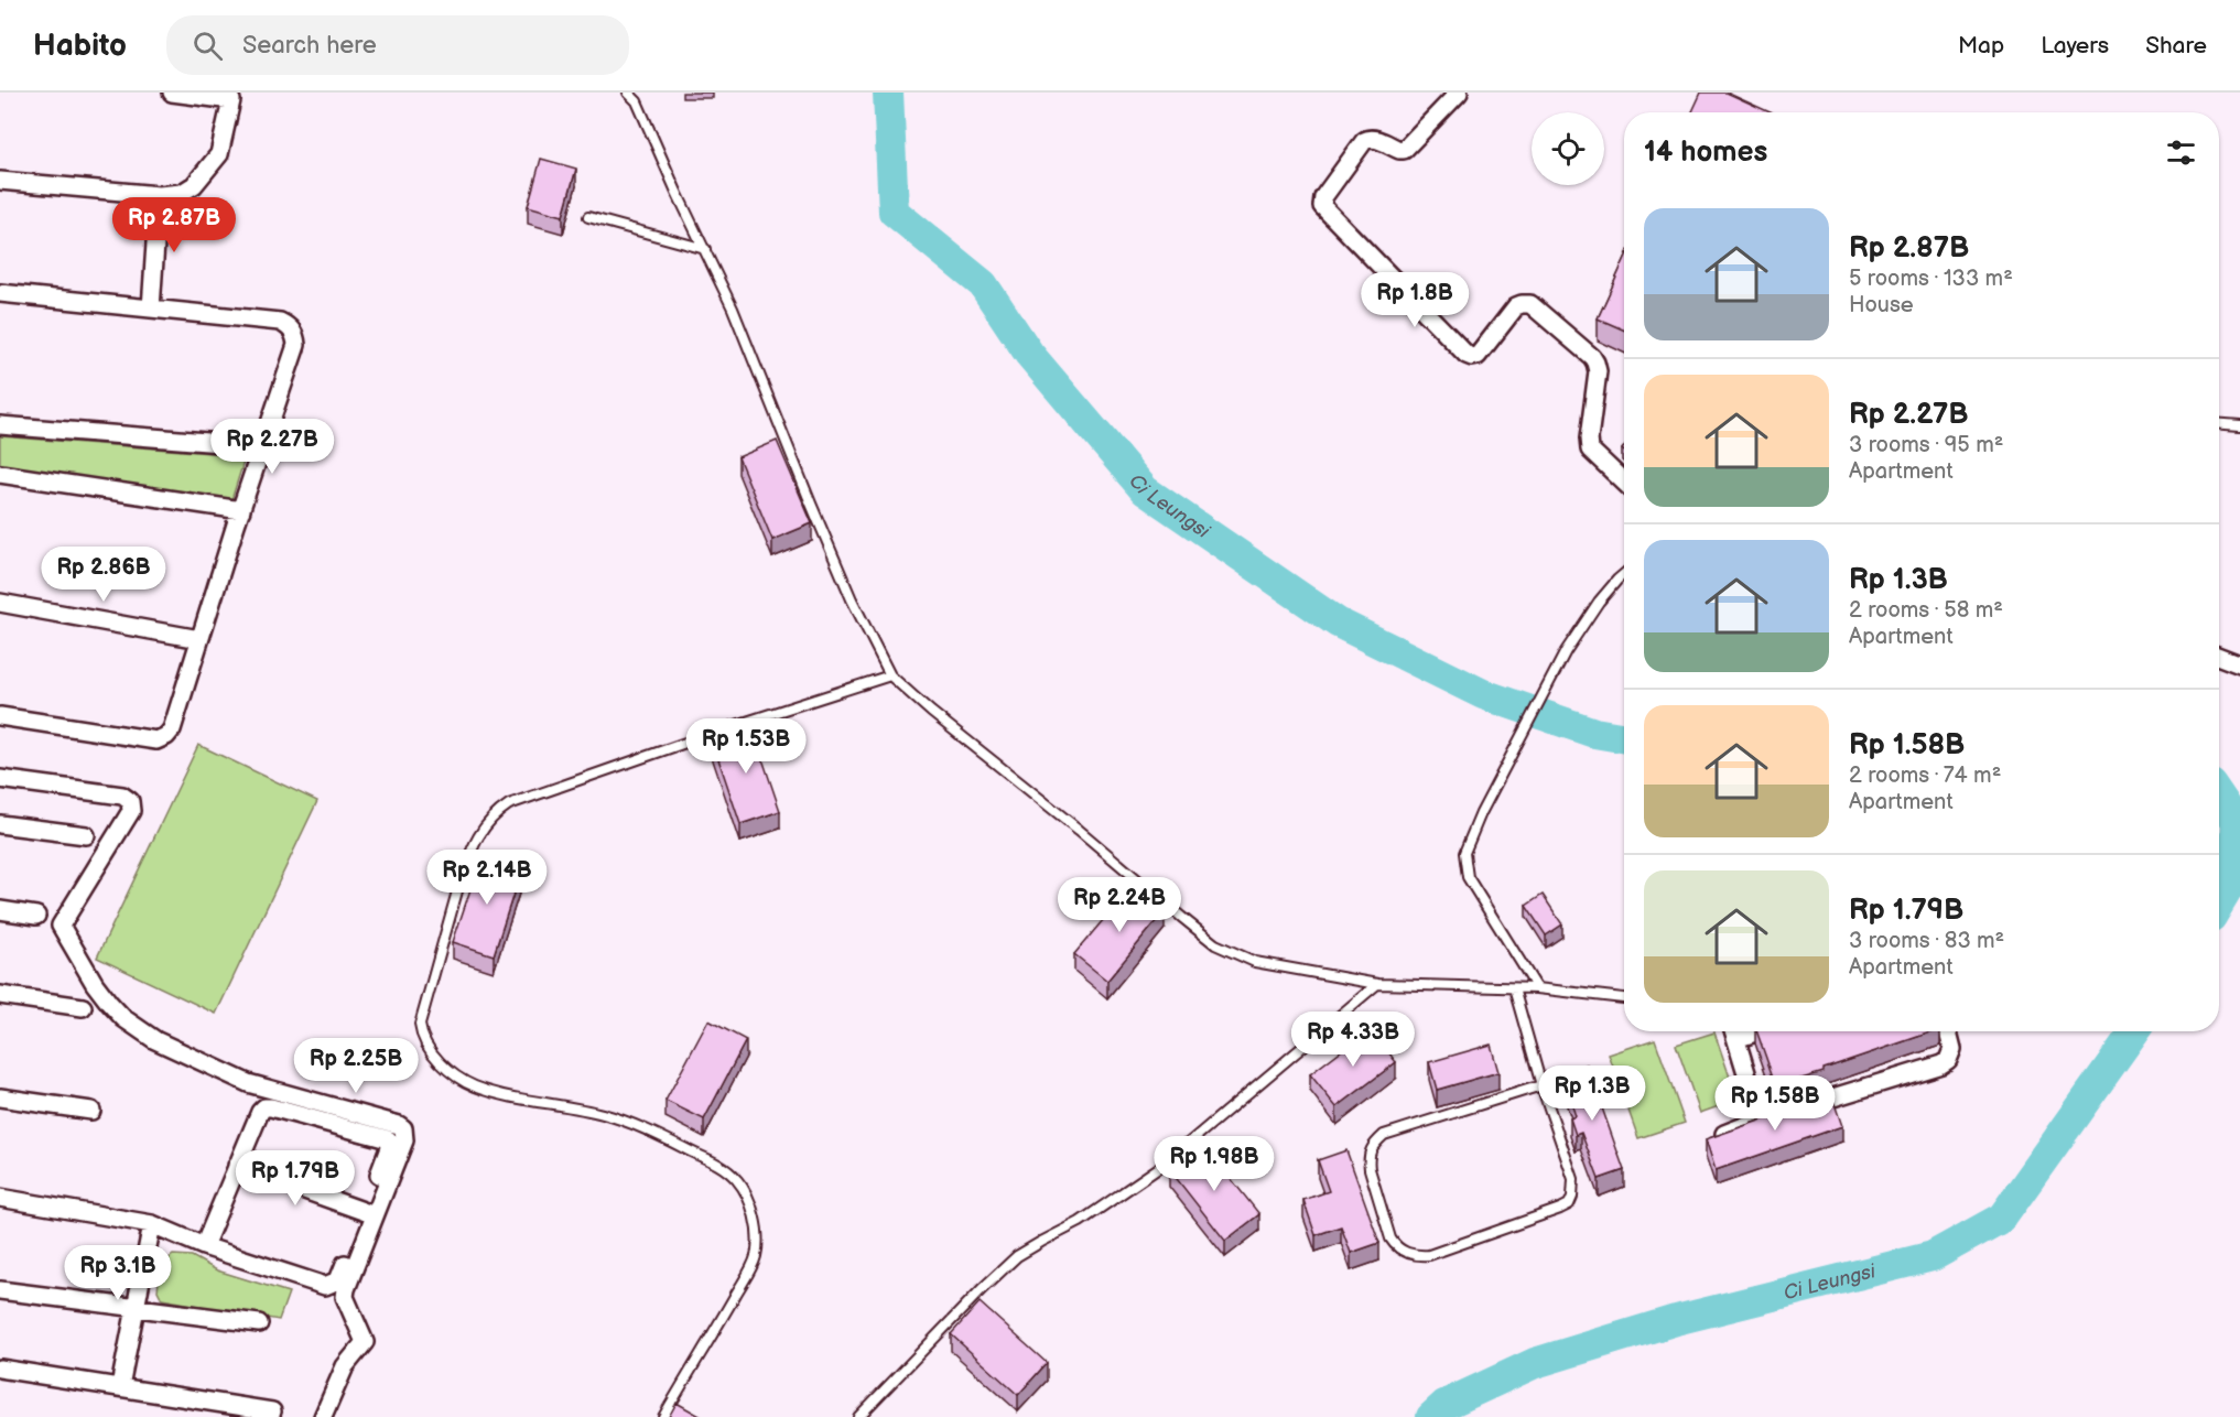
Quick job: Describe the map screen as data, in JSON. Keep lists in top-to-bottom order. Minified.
{"water":["Ci Leungsi"],"page":{"header":"Habito","search":"Search here","nav":["Map","Layers","Share"],"heading":"14 homes","list":[{"name":"Rp 2.87B","note":"5 rooms · 133 m² · House"},{"name":"Rp 2.27B","note":"3 rooms · 95 m² · Apartment"},{"name":"Rp 1.3B","note":"2 rooms · 58 m² · Apartment"},{"name":"Rp 1.58B","note":"2 rooms · 74 m² · Apartment"},{"name":"Rp 1.79B","note":"3 rooms · 83 m² · Apartment"}],"price":["Rp 2.87B","Rp 1.8B","Rp 2.27B","Rp 2.86B","Rp 1.53B","Rp 2.14B","Rp 2.24B","Rp 4.33B","Rp 2.25B","Rp 1.3B","Rp 1.58B","Rp 1.98B","Rp 1.79B","Rp 3.1B"]}}
